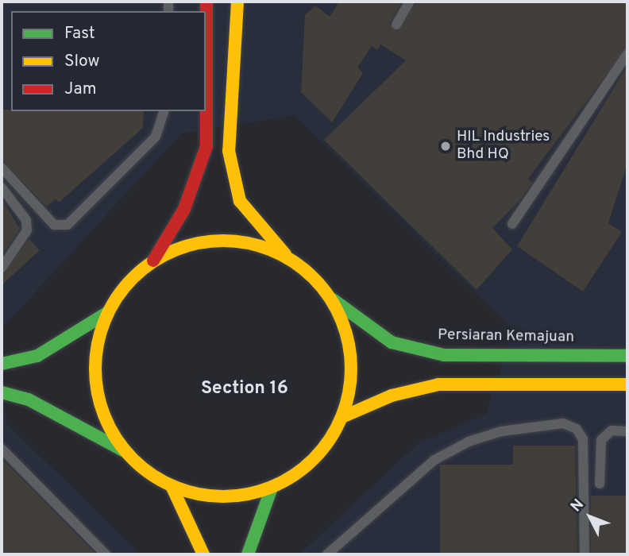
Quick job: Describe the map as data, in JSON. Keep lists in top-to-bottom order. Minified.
{"streets":{"main road":["Persiaran Kemajuan"]},"districts":["Section 16"],"places":["HIL Industries Bhd HQ"],"legend":["Fast","Slow","Jam"],"north":"top left"}
